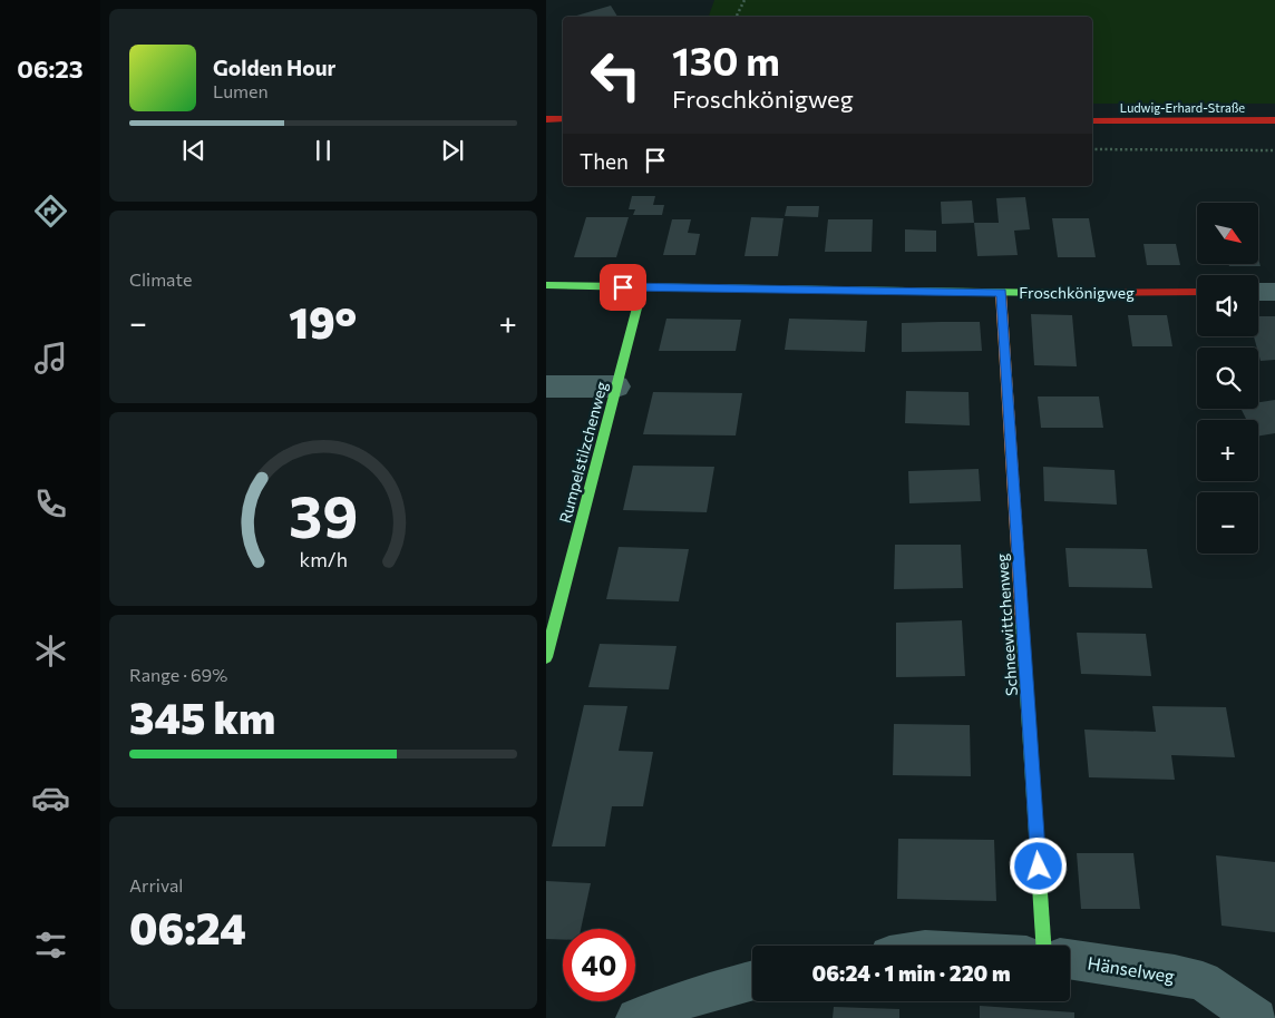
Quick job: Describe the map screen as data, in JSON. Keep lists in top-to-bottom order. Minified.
{"streets":{"street":["Ludwig-Erhard-Straße","Froschkönigweg","Rumpelstilzchenweg","Schneewittchenweg","Hänselweg"]},"crossings":[["Froschkönigweg","Rumpelstilzchenweg"],["Froschkönigweg","Schneewittchenweg"]],"north":"bottom right","page":{"tabs":"06:23","turn":["130 m","Froschkönigweg"],"song":["Golden Hour","Lumen"],"then":"Then","map_buttons":["+","−"],"tile":["Climate",["Range · 69%","345 km"],["Arrival","06:24"]],"heat":["−","19°","+"],"limit":"40","trip":"06:24 · 1 min · 220 m","gauge":["39","km/h"]}}
